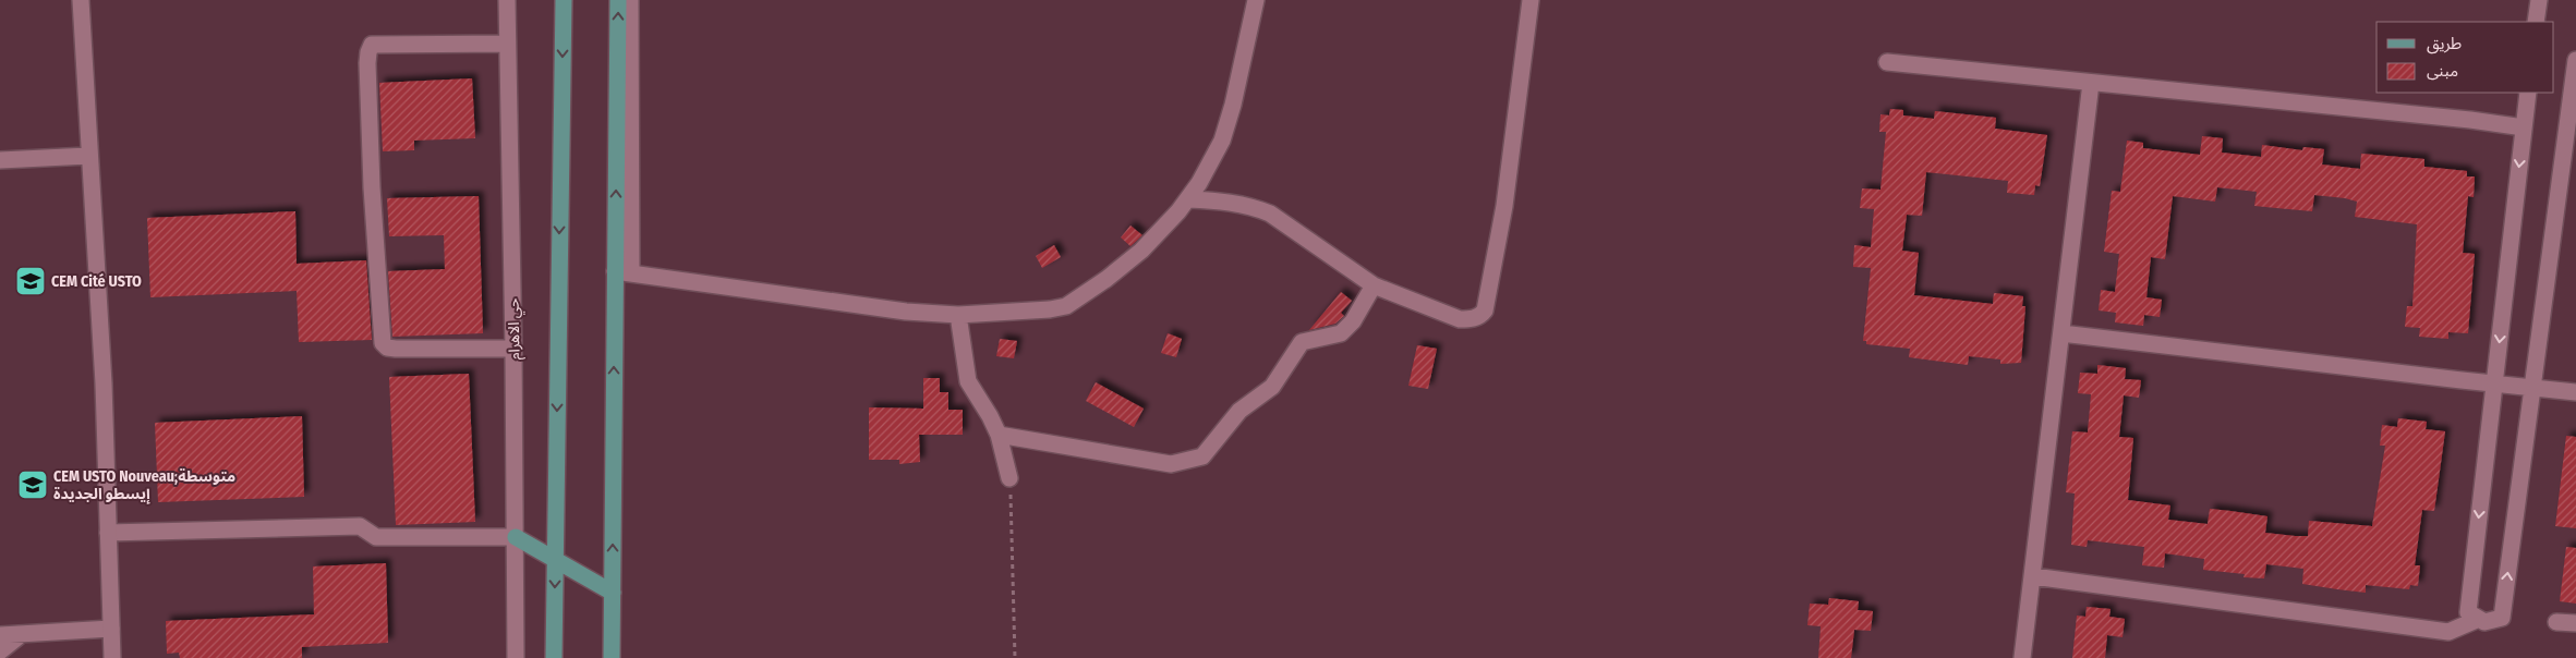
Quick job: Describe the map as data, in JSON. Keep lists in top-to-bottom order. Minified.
{"streets":{"street":["حي الاهرام"]},"places":{"school or university":["CEM Cité USTO","CEM USTO Nouveau;متوسطة إيسطو الجديدة"]},"legend":["طريق","مبنى"]}
